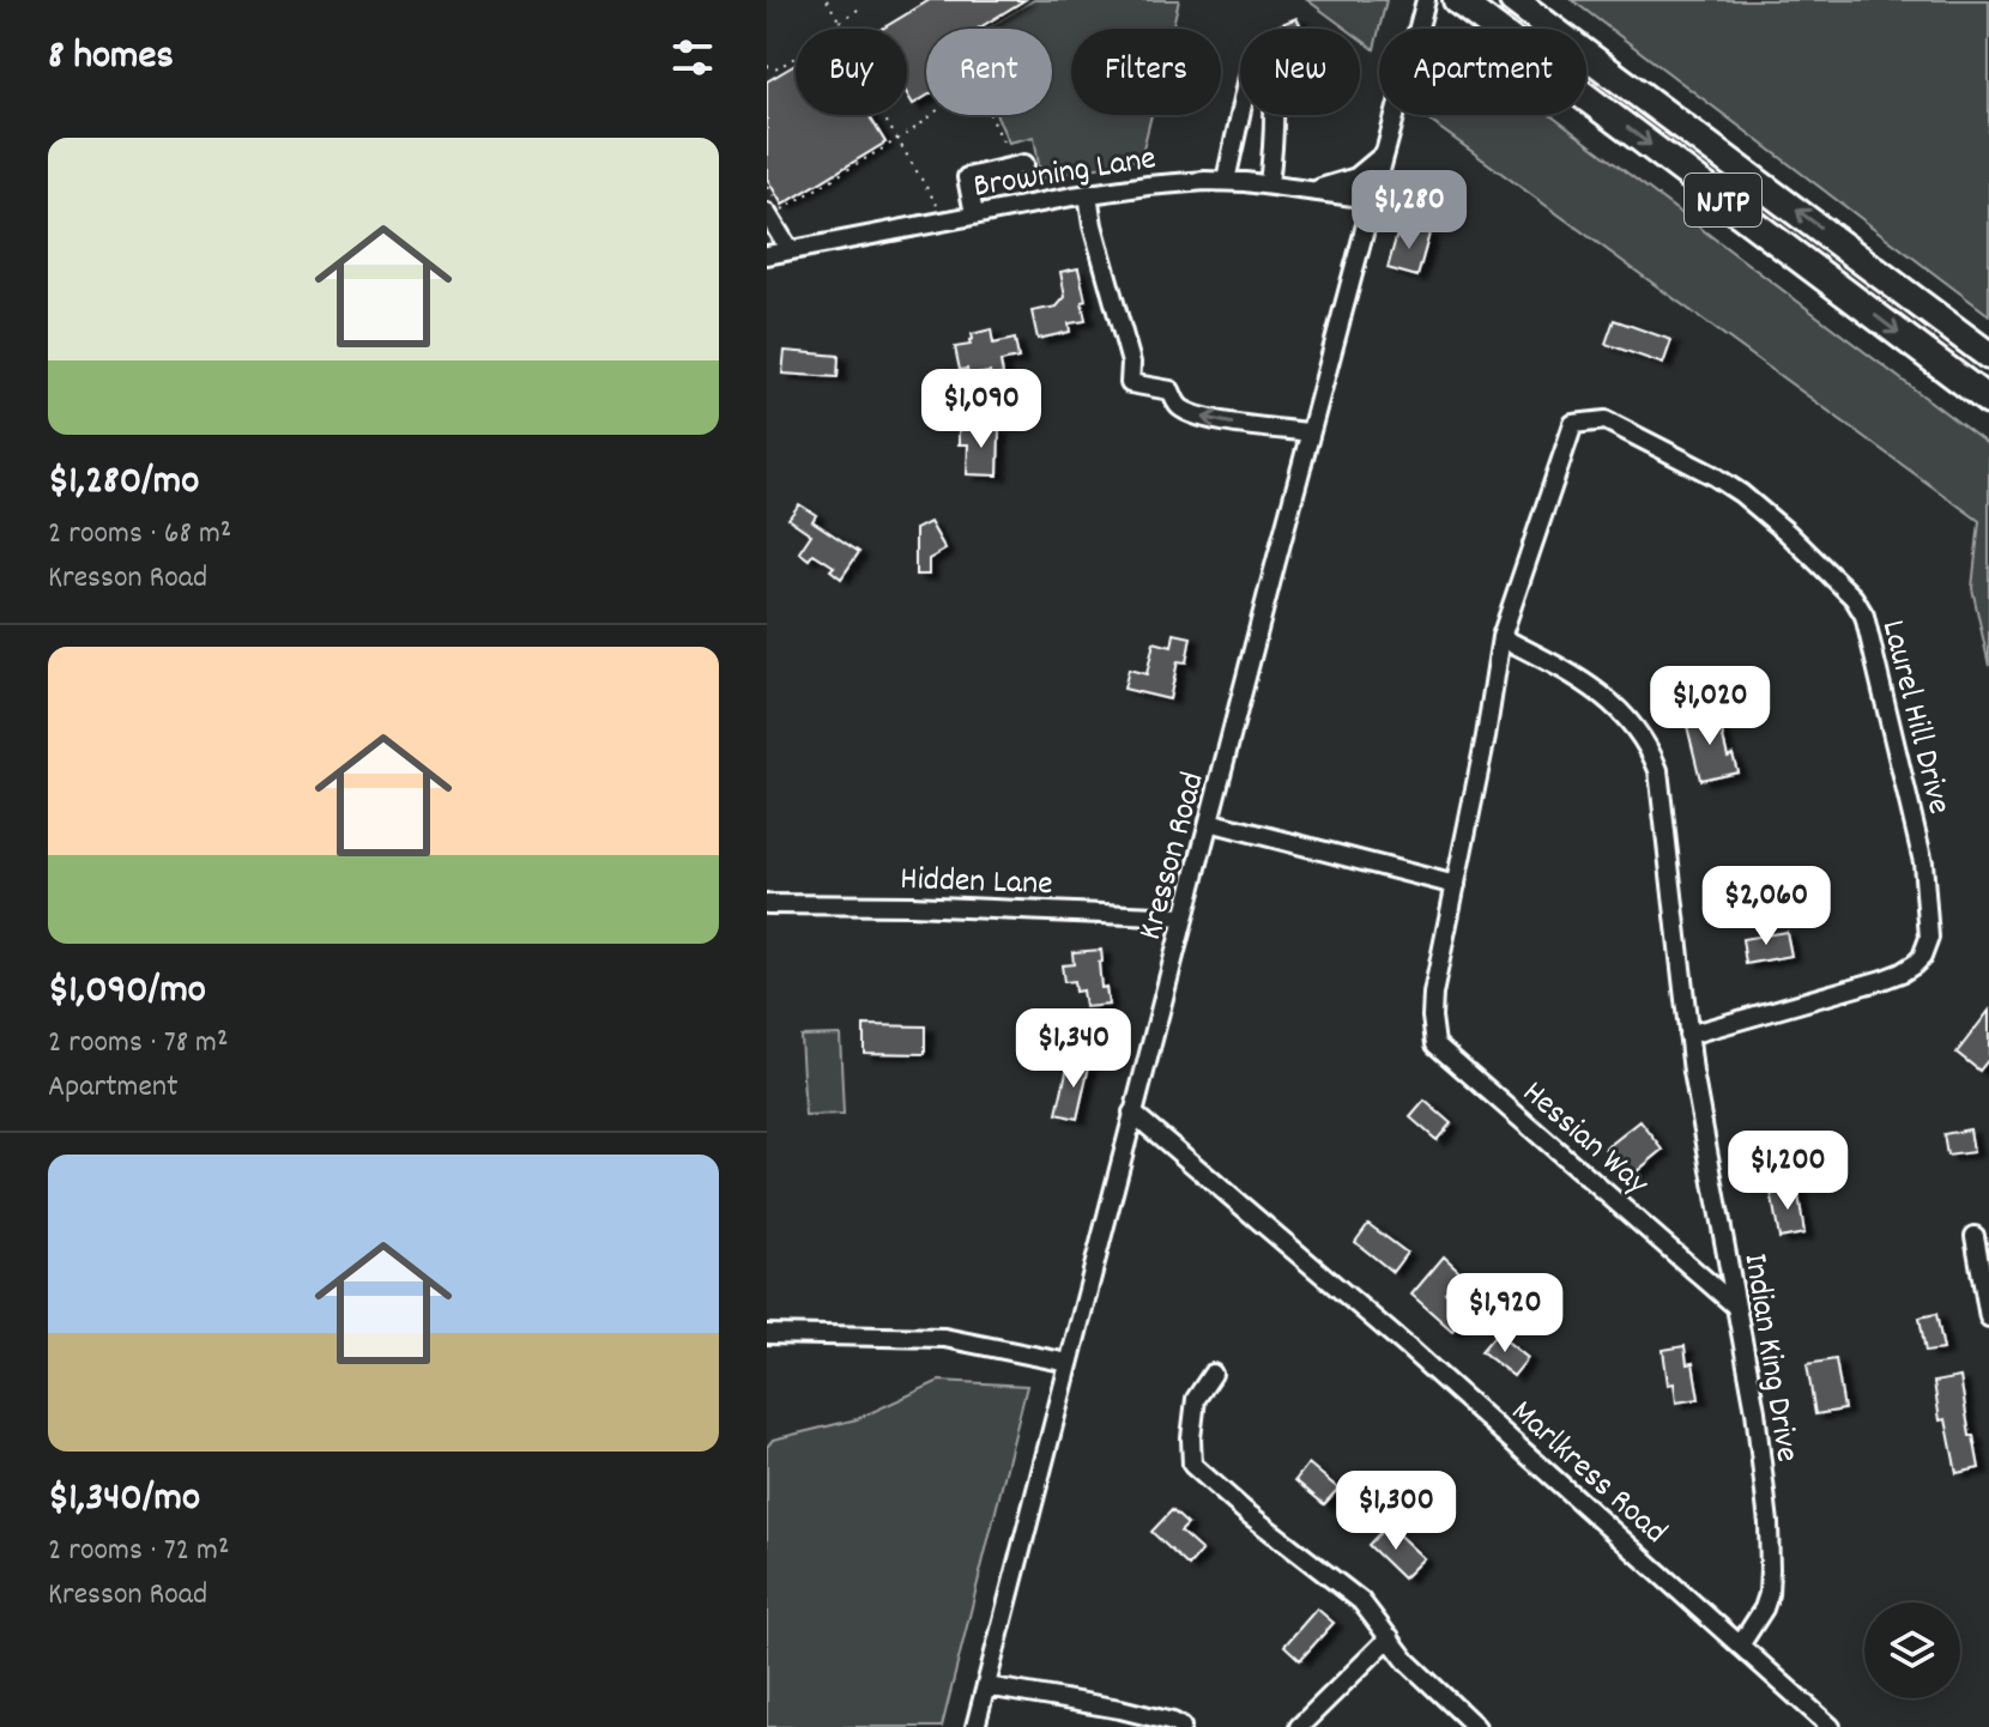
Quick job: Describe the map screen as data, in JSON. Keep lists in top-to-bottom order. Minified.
{"streets":{"highway":["NJTP"],"street":["Browning Lane","Laurel Hill Drive","Kresson Road","Hidden Lane","Hessian Way","Indian King Drive","Marlkress Road"]},"crossings":[["Browning Lane","Kresson Road"],["Laurel Hill Drive","Hessian Way"],["Laurel Hill Drive","Indian King Drive"],["Kresson Road","Hidden Lane"],["Kresson Road","Marlkress Road"],["Hessian Way","Indian King Drive"],["Indian King Drive","Marlkress Road"]],"page":{"heading":"8 homes","chip":["Buy","Rent","Filters","New","Apartment"],"list":[{"name":"$1,280/mo","note":"2 rooms · 68 m² · Kresson Road"},{"name":"$1,090/mo","note":"2 rooms · 78 m² · Apartment"},{"name":"$1,340/mo","note":"2 rooms · 72 m² · Kresson Road"}],"price":["$1,280","$1,090","$1,020","$2,060","$1,340","$1,200","$1,920","$1,300"]}}
